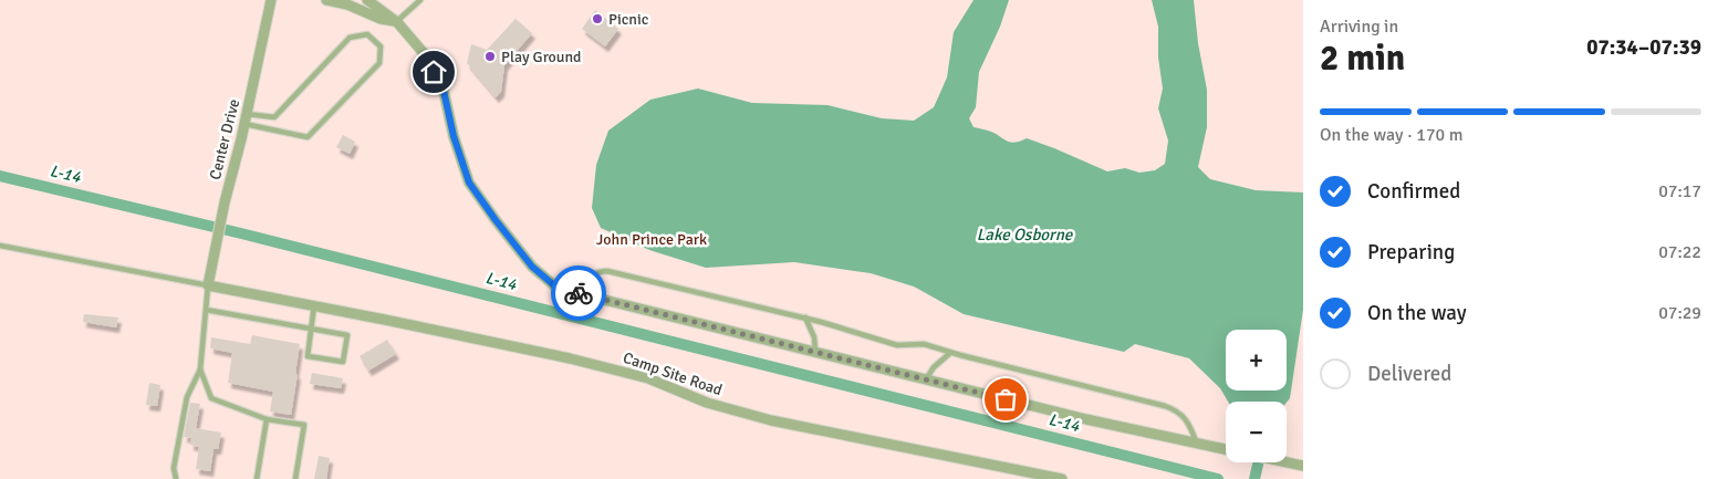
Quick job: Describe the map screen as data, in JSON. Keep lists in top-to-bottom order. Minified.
{"streets":{"street":["Center Drive","Camp Site Road"]},"crossings":[["Center Drive","Camp Site Road"]],"water":["L-14","Lake Osborne"],"parks":["John Prince Park"],"places":["Picnic","Play Ground"],"page":{"heading":["2 min","Arriving in","07:34–07:39"],"bar":"On the way · 170 m","list":[["Confirmed","07:17"],["Preparing","07:22"],["On the way","07:29"],"Delivered"],"map_buttons":["+","−"]}}
